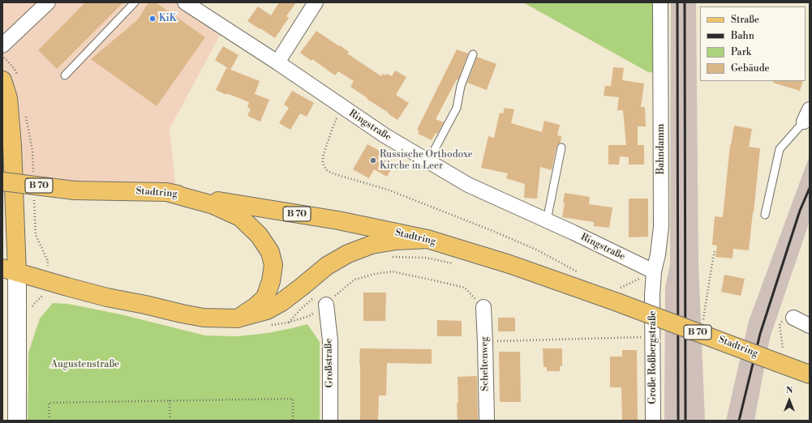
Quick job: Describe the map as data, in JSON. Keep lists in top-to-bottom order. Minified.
{"streets":{"main road":["B 70","Stadtring"],"street":["Ringstraße","Bahndamm","Große Roßbergstraße","Großstraße","Scheltenweg"]},"crossings":[["Ringstraße","Bahndamm"],["Bahndamm","Große Roßbergstraße"],["B 70","Stadtring"]],"parks":["Augustenstraße"],"places":["KiK","Russische Orthodoxe Kirche in Leer"],"legend":["Straße","Bahn","Park","Gebäude"],"north":"top"}
